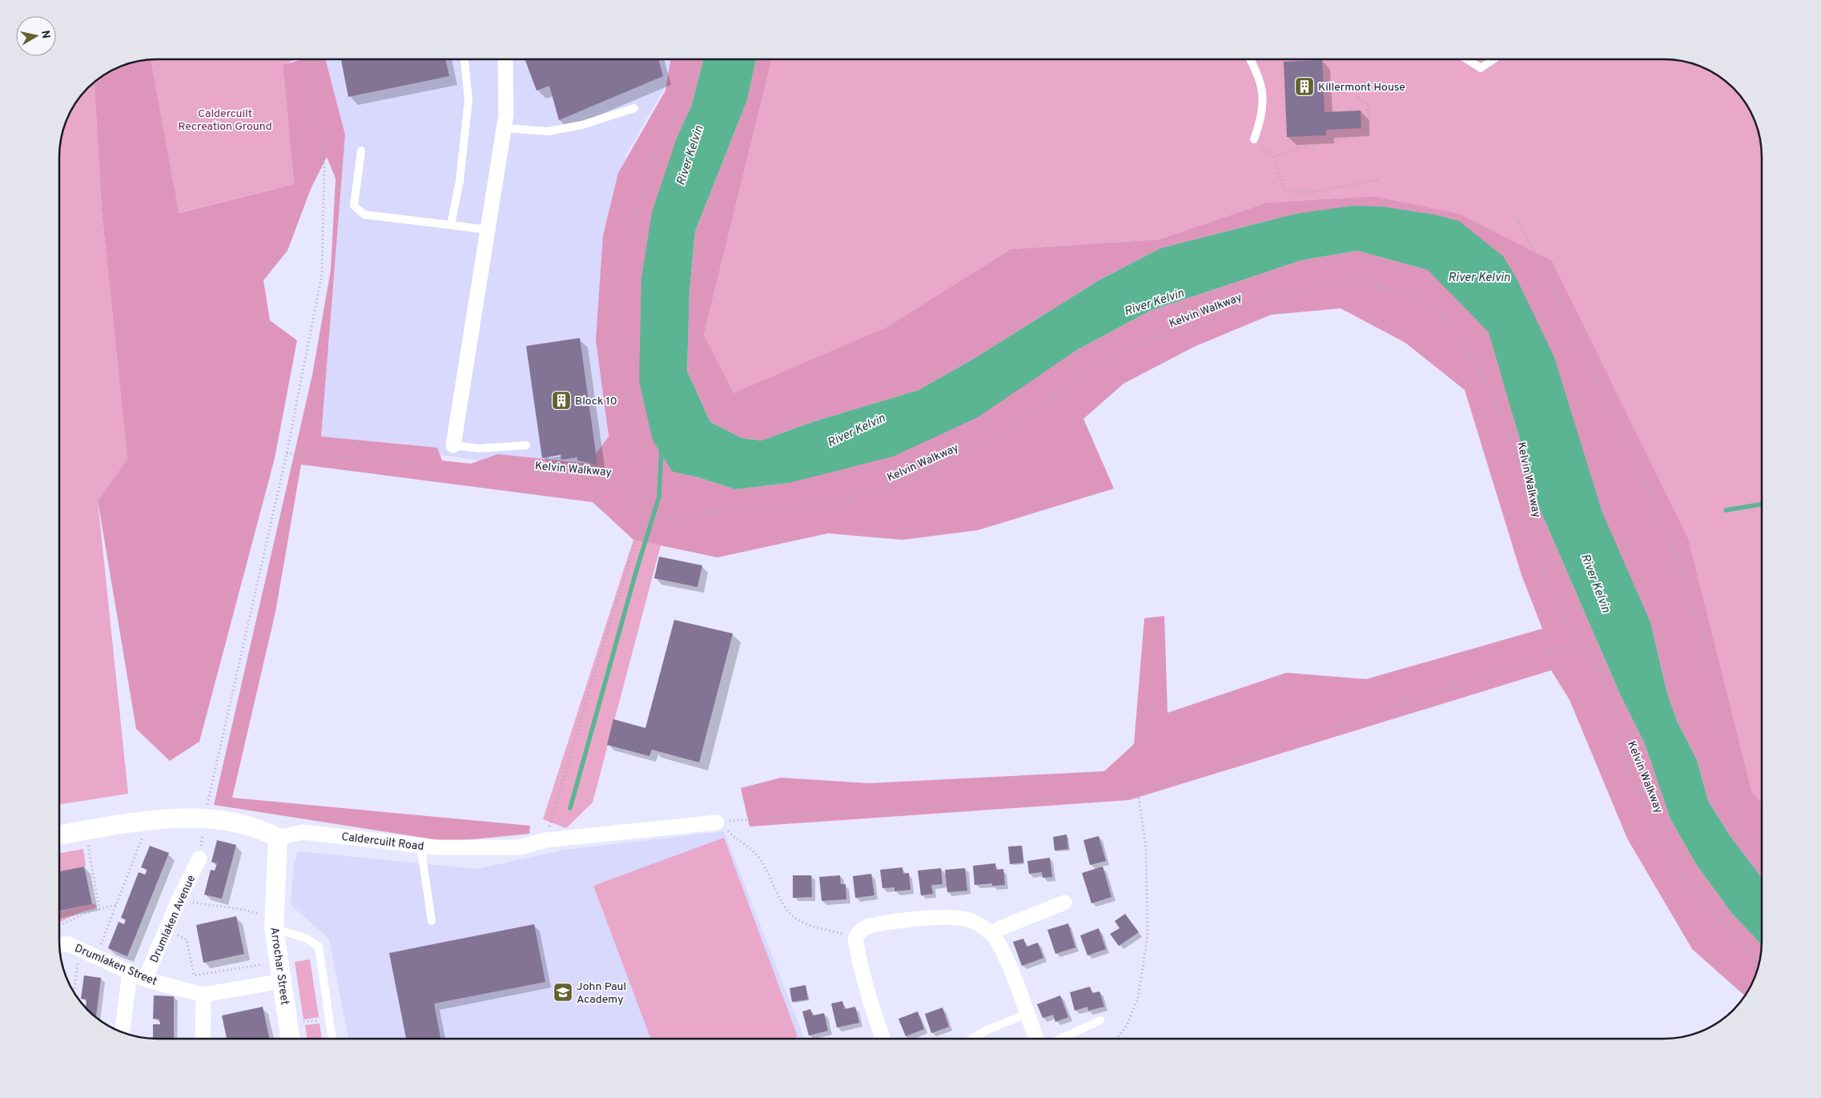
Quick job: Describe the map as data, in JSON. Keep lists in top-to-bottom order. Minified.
{"streets":{"street":["Caldercuilt Road","Drumlaken Avenue","Drumlaken Street","Arrochar Street"],"path":["Kelvin Walkway"]},"crossings":[["Caldercuilt Road","Arrochar Street"],["Drumlaken Avenue","Drumlaken Street"],["Drumlaken Street","Arrochar Street"]],"water":["River Kelvin"],"parks":["Caldercuilt Recreation Ground"],"places":{"building":["Killermont House","Block 10"],"school or university":["John Paul Academy"]},"north":"right"}
